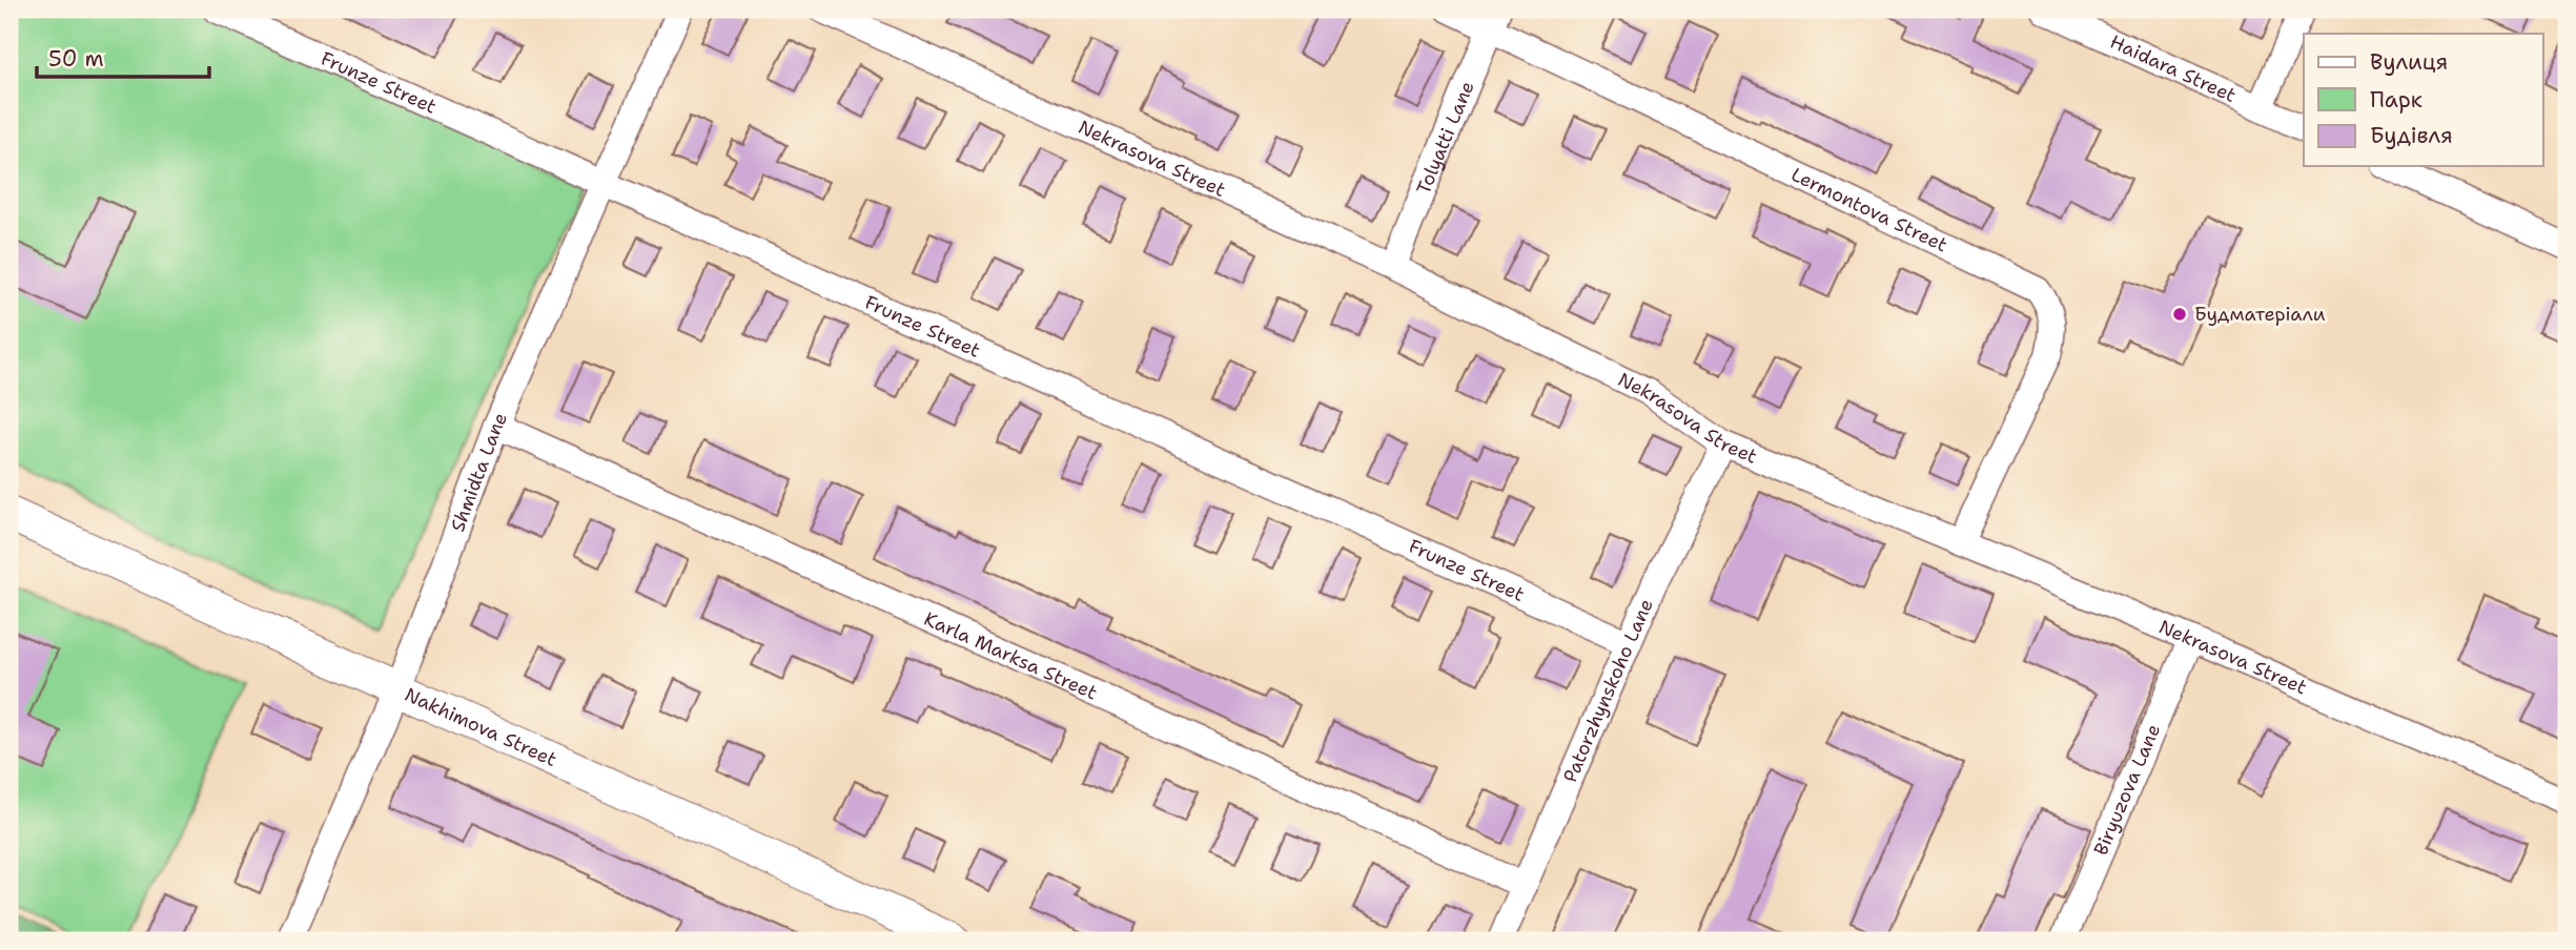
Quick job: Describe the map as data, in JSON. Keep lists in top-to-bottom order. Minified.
{"streets":{"main road":["Nakhimova Street"],"street":["Haidara Street","Frunze Street","Tolyatti Lane","Nekrasova Street","Lermontova Street","Shmidta Lane","Karla Marksa Street","Patorzhynskoho Lane","Biryuzova Lane"]},"crossings":[["Frunze Street","Shmidta Lane"],["Frunze Street","Patorzhynskoho Lane"],["Tolyatti Lane","Nekrasova Street"],["Tolyatti Lane","Lermontova Street"],["Nekrasova Street","Lermontova Street"],["Nekrasova Street","Patorzhynskoho Lane"],["Nekrasova Street","Biryuzova Lane"],["Shmidta Lane","Karla Marksa Street"],["Shmidta Lane","Nakhimova Street"],["Karla Marksa Street","Patorzhynskoho Lane"]],"places":["Будматеріали"],"legend":["Вулиця","Парк","Будівля"],"scale_bar":"50 m"}
